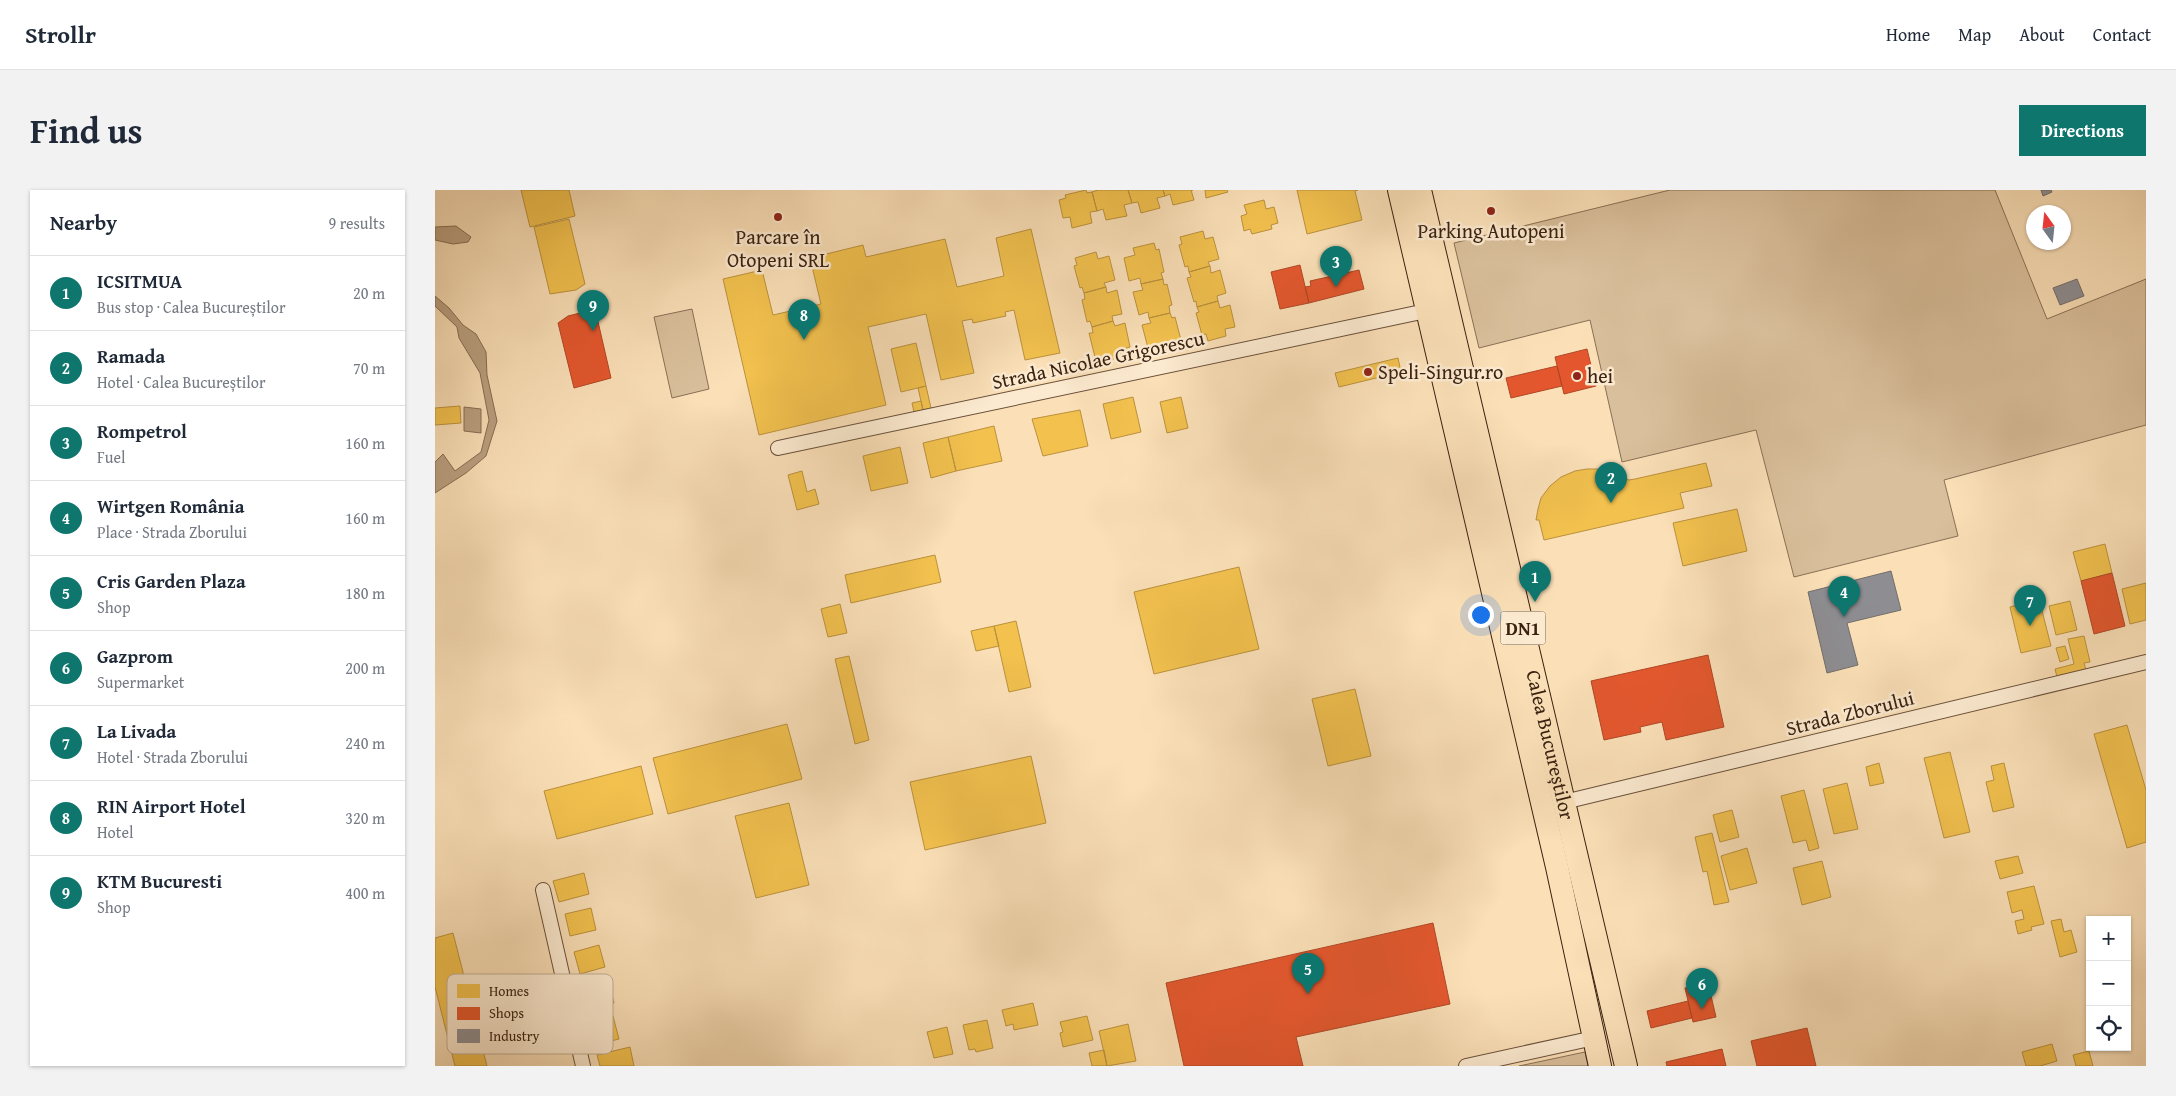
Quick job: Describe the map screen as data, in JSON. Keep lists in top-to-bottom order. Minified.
{"streets":{"highway":["DN1","Calea Bucureștilor"],"street":["Strada Nicolae Grigorescu","Strada Zborului"]},"crossings":[["Strada Nicolae Grigorescu","Calea Bucureștilor"],["Strada Zborului","Calea Bucureștilor"]],"places":["Parking Autopeni","Parcare în Otopeni SRL","Speli-Singur.ro","hei"],"legend":["Homes","Shops","Industry"],"north":"top","page":{"header":"Strollr","nav":["Home","Map","About","Contact"],"title":"Find us","buttons":"Directions","heading":["Nearby","9 results"],"pins":["3","9","8","2","1","4","7","5","6"],"list":[{"mark":"1","name":"ICSITMUA","note":"Bus stop · Calea Bucureștilor","value":"20 m"},{"mark":"2","name":"Ramada","note":"Hotel · Calea Bucureștilor","value":"70 m"},{"mark":"3","name":"Rompetrol","note":"Fuel","value":"160 m"},{"mark":"4","name":"Wirtgen România","note":"Place · Strada Zborului","value":"160 m"},{"mark":"5","name":"Cris Garden Plaza","note":"Shop","value":"180 m"},{"mark":"6","name":"Gazprom","note":"Supermarket","value":"200 m"},{"mark":"7","name":"La Livada","note":"Hotel · Strada Zborului","value":"240 m"},{"mark":"8","name":"RIN Airport Hotel","note":"Hotel","value":"320 m"},{"mark":"9","name":"KTM Bucuresti","note":"Shop","value":"400 m"}],"map_buttons":["+","−"]}}
